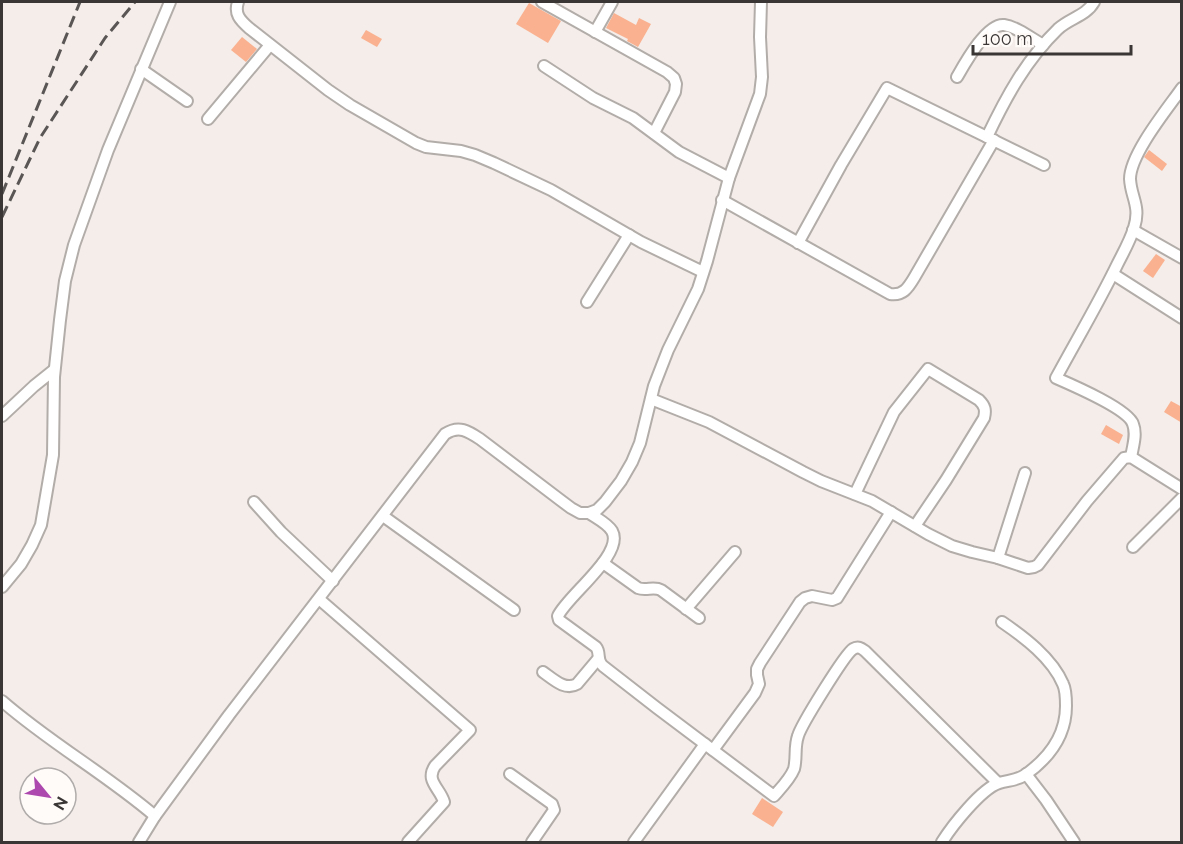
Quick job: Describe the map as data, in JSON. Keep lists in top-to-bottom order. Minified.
{"scale_bar":"100 m","north":"bottom right"}
